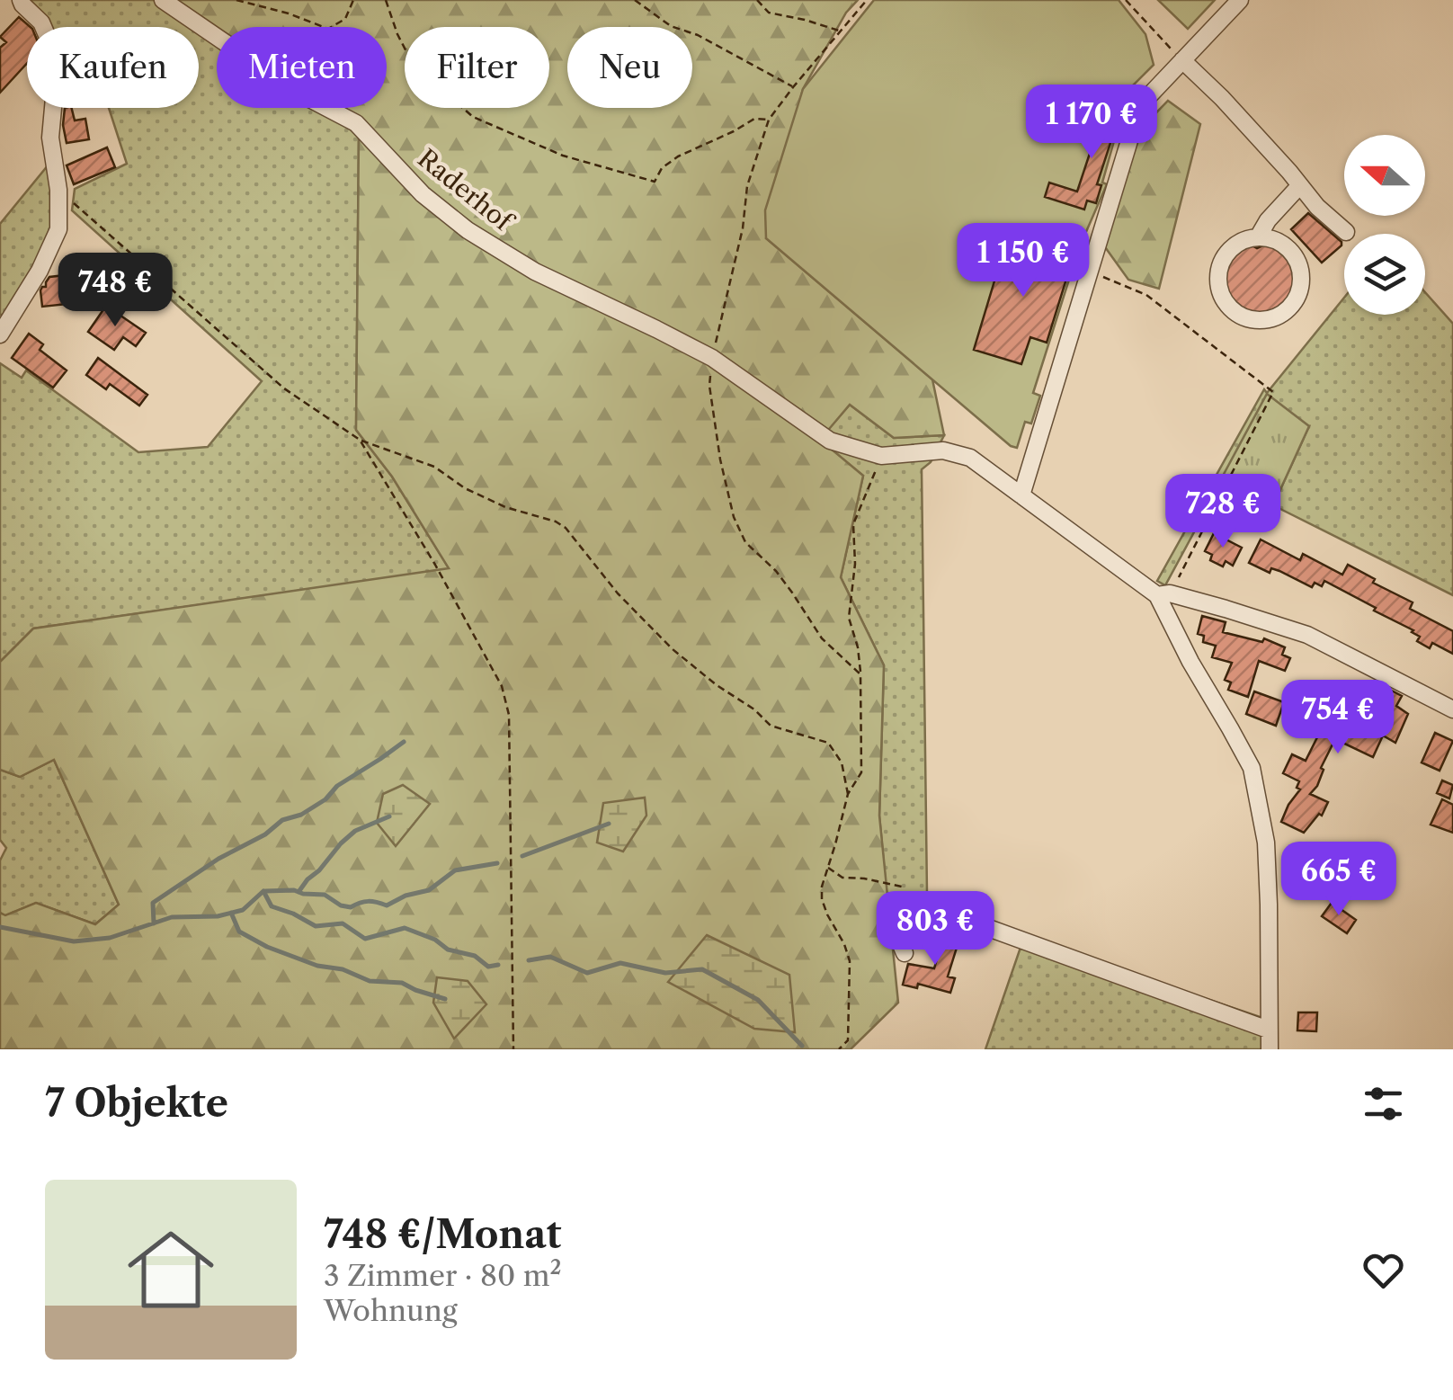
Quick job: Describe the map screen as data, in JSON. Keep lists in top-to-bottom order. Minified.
{"streets":{"street":["Raderhof"]},"north":"left","page":{"chip":["Kaufen","Mieten","Filter","Neu"],"price":["1 170 €","1 150 €","748 €","728 €","754 €","665 €","803 €"],"heading":"7 Objekte","list":[{"name":"748 €/Monat","note":"3 Zimmer · 80 m² · Wohnung"}]}}
